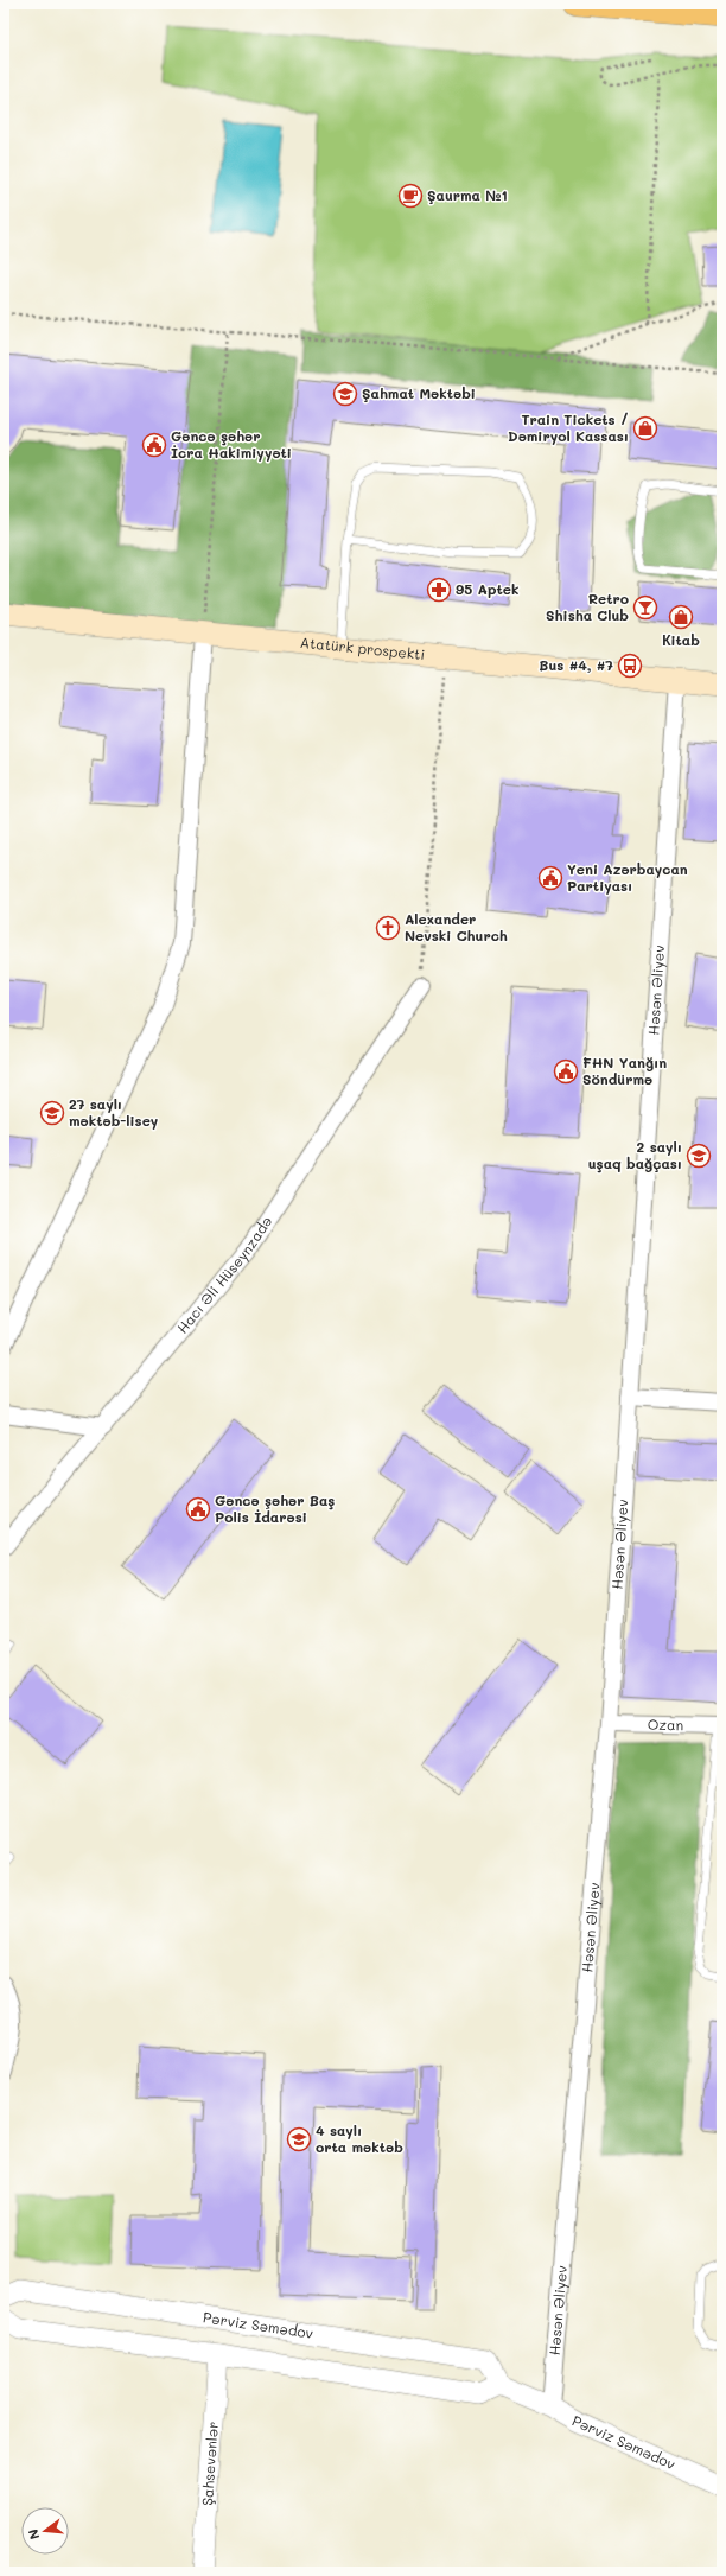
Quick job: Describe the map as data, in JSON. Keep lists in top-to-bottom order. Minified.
{"streets":{"main road":["Atatürk prospekti"],"street":["Həsən Əliyev","Hacı Əli Hüseynzadə","Ozan","Pərviz Səmədov","Şahsevənlər"]},"crossings":[["Atatürk prospekti","Həsən Əliyev"],["Həsən Əliyev","Ozan"],["Həsən Əliyev","Pərviz Səmədov"]],"places":{"cafe":["Şaurma №1"],"school or university":["Şahmat Məktəbi","27 saylı məktəb-lisey","2 saylı uşaq bağçası","4 saylı orta məktəb"],"shop":["Train Tickets / Dəmiryol Kassası","Кitab"],"public building":["Gəncə şəhər İcra Hakimiyyəti","Yeni Azərbaycan Partiyası","FHN Yanğın Söndürmə","Gəncə şəhər Baş Polis İdarəsi"],"pharmacy":["95 Aptek"],"bar":["Retro Shisha Club"],"bus stop":["Bus #4, #7"],"church":["Alexander Nevski Church"]},"north":"left"}
